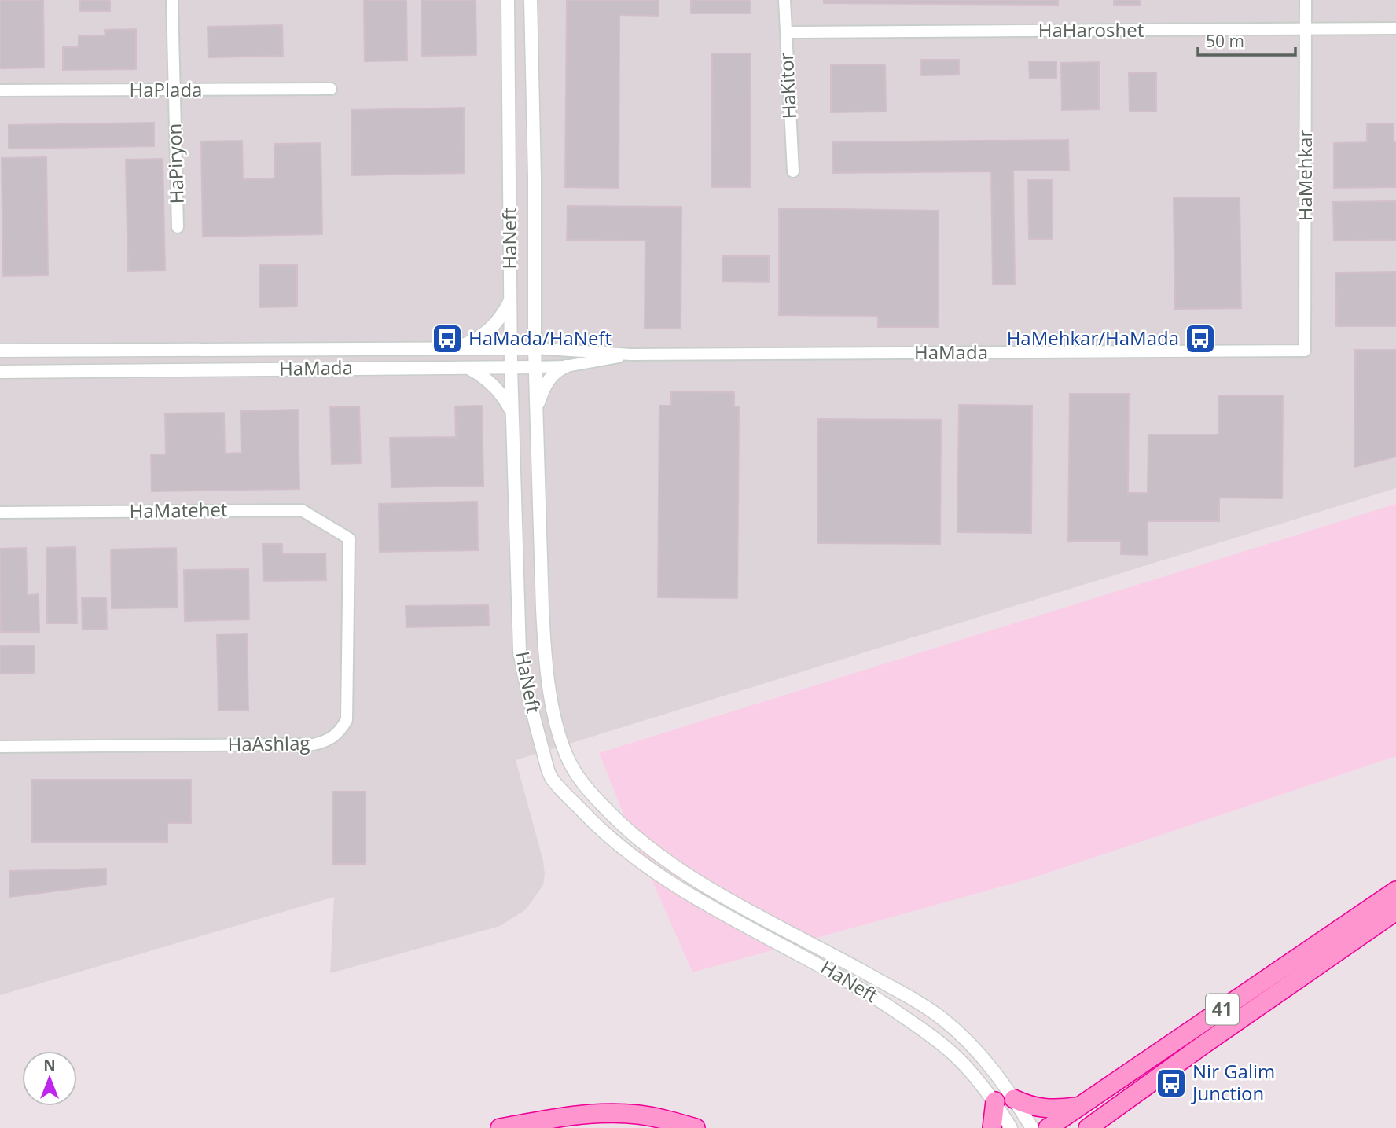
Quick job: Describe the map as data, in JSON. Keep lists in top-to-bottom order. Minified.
{"streets":{"highway":["41"],"street":["HaHaroshet","HaKitor","HaPlada","HaPiryon","HaMehkar","HaNeft","HaMada","HaMatehet","HaAshlag"]},"crossings":[["HaHaroshet","HaKitor"],["HaHaroshet","HaMehkar"],["HaPlada","HaPiryon"],["HaMehkar","HaMada"],["HaNeft","HaMada"],["HaMatehet","HaAshlag"]],"places":{"bus stop":["HaMada/HaNeft","HaMehkar/HaMada","Nir Galim Junction"]},"scale_bar":"50 m","north":"top"}
